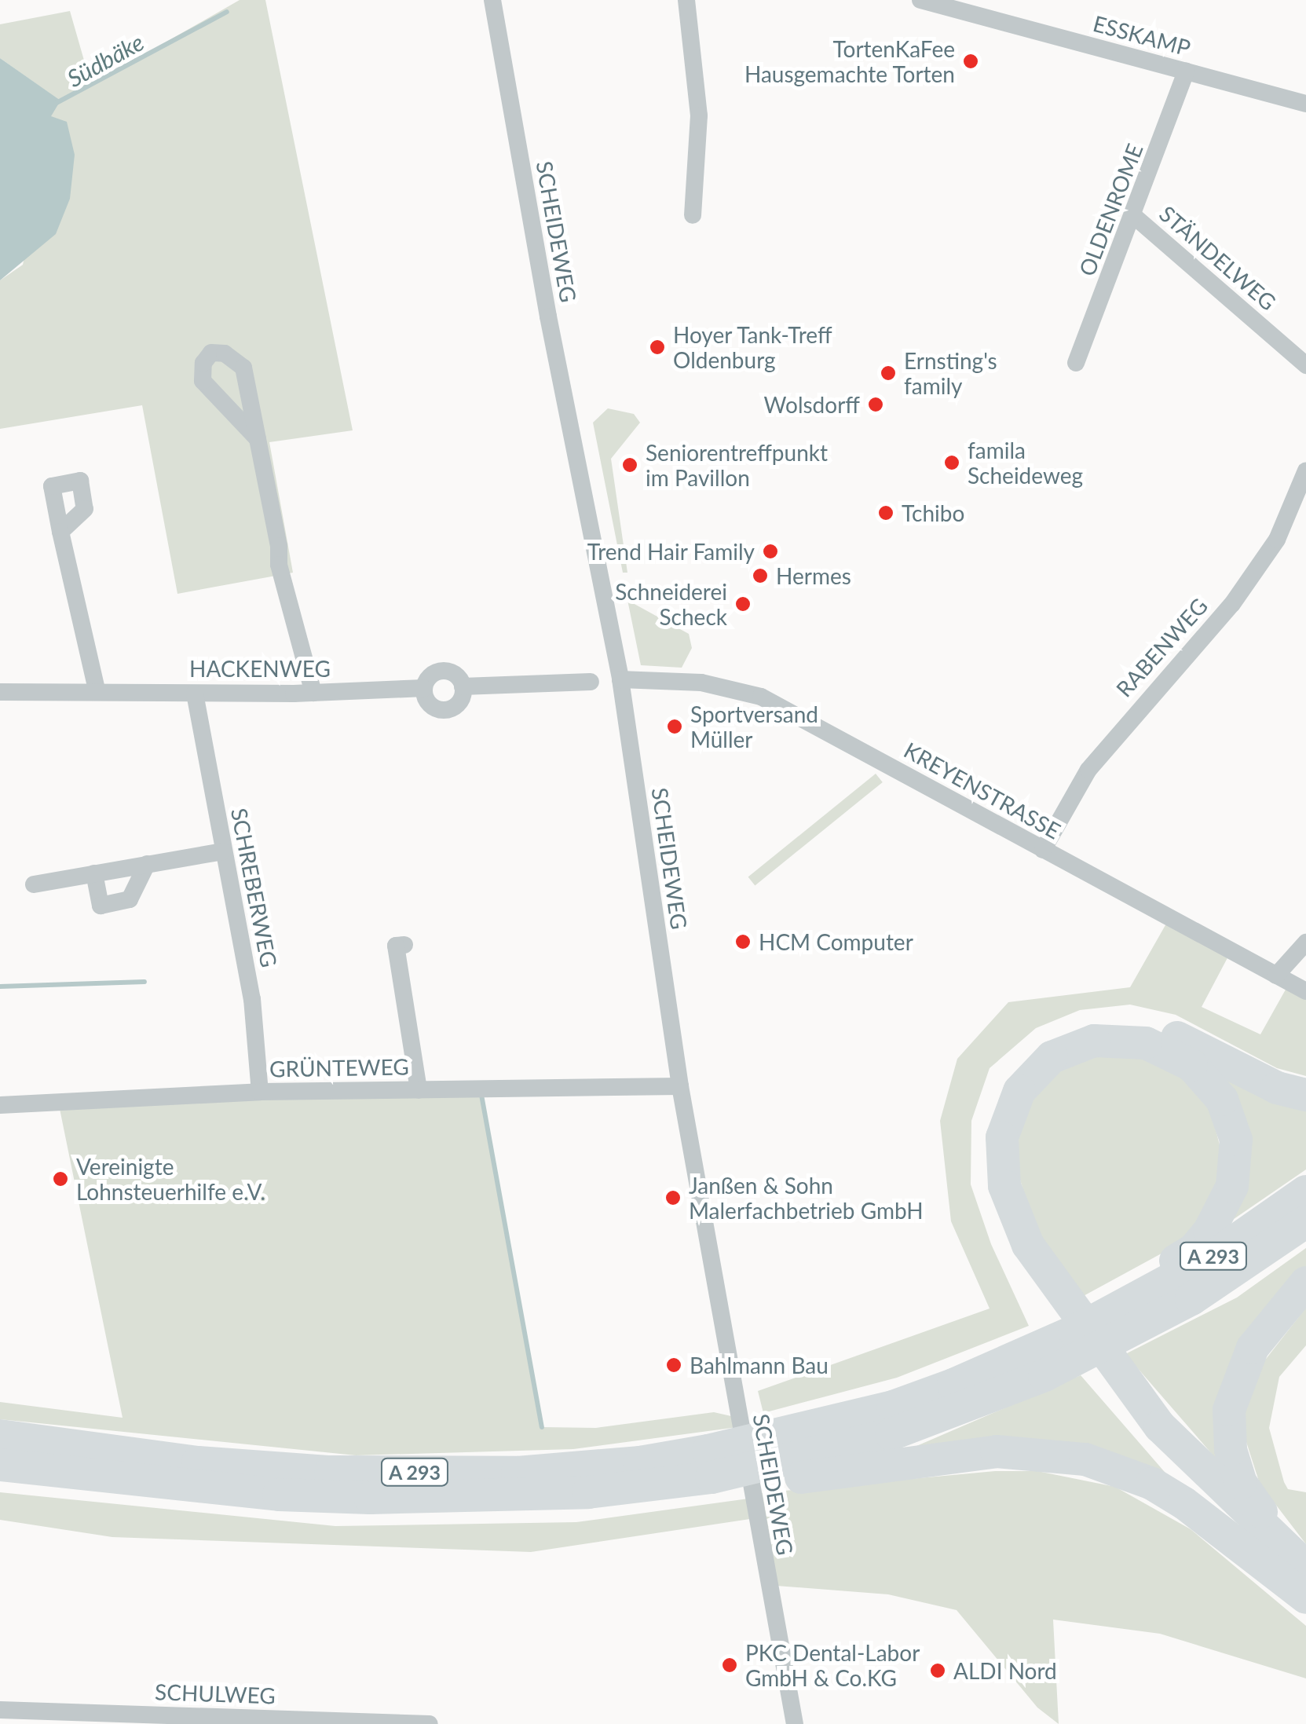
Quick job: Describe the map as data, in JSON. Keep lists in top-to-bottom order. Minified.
{"streets":{"highway":["A 293"],"street":["ESSKAMP","OLDENROME","SCHEIDEWEG","STÄNDELWEG","RABENWEG","HACKENWEG","KREYENSTRASSE","SCHREBERWEG","GRÜNTEWEG","SCHULWEG"]},"crossings":[["ESSKAMP","OLDENROME"],["OLDENROME","STÄNDELWEG"],["SCHEIDEWEG","KREYENSTRASSE"],["SCHEIDEWEG","GRÜNTEWEG"],["RABENWEG","KREYENSTRASSE"],["HACKENWEG","SCHREBERWEG"],["SCHREBERWEG","GRÜNTEWEG"]],"water":["Südbäke"],"places":["TortenKaFee Hausgemachte Torten","Hoyer Tank-Treff Oldenburg","Ernsting's family","Wolsdorff","famila Scheideweg","Seniorentreffpunkt im Pavillon","Tchibo","Trend Hair Family","Hermes","Schneiderei Scheck","Sportversand Müller","HCM Computer","Vereinigte Lohnsteuerhilfe e.V.","Janßen & Sohn Malerfachbetrieb GmbH","Bahlmann Bau","PKC Dental-Labor GmbH & Co.KG","ALDI Nord"]}
